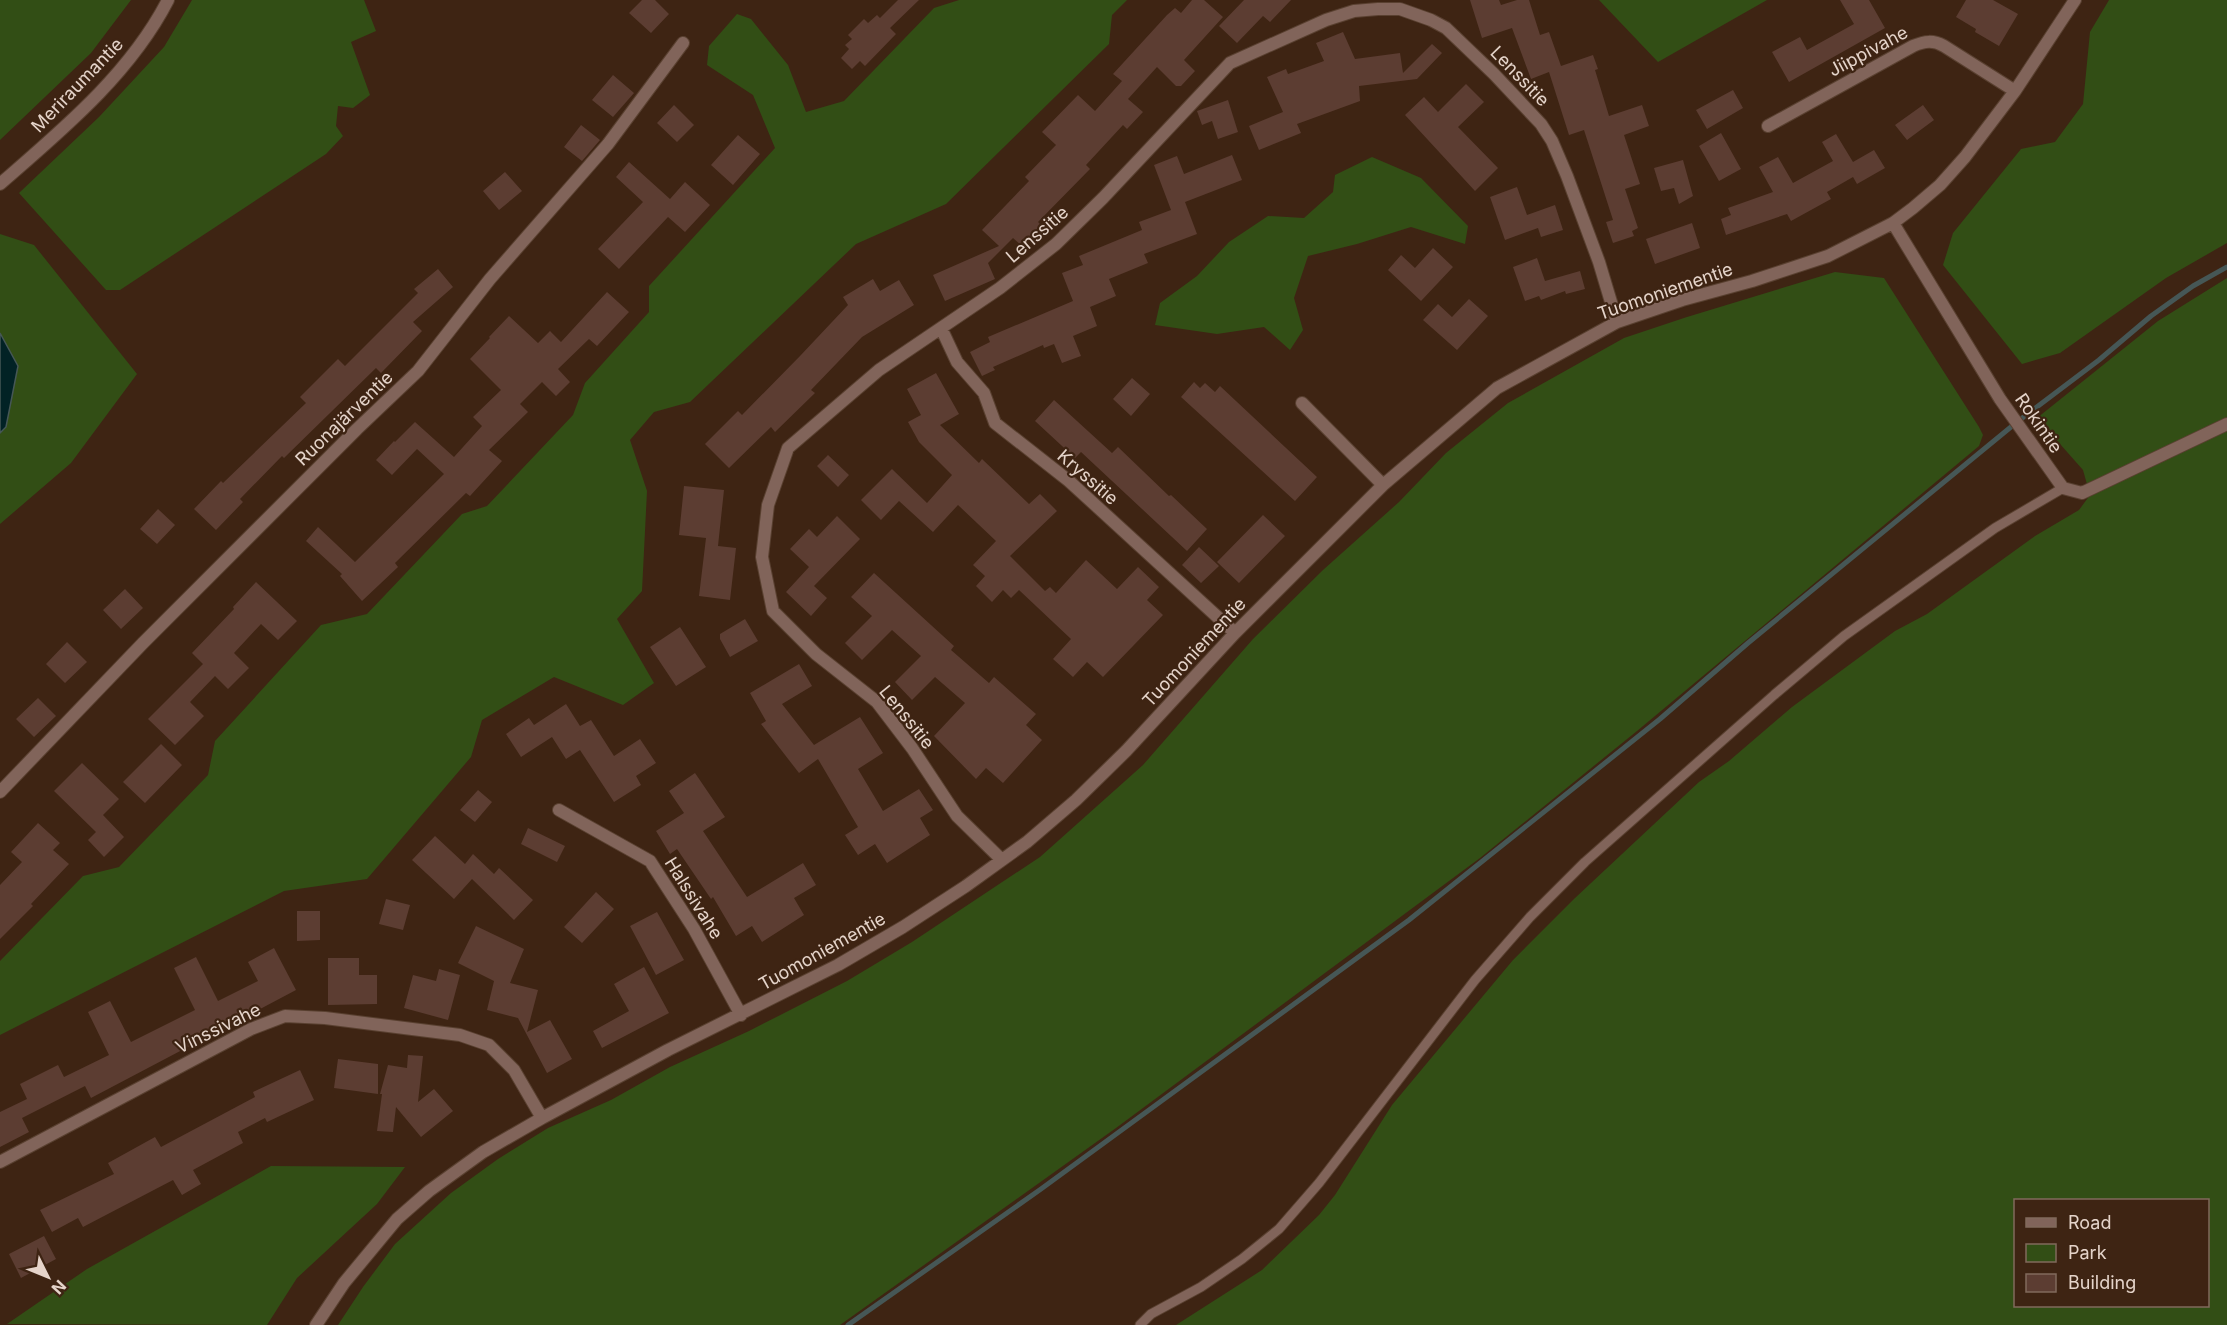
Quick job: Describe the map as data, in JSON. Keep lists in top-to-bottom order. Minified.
{"streets":{"street":["Jiippivahe","Lenssitie","Meriraumantie","Tuomoniementie","Ruonajärventie","Rokintie","Kryssitie","Halssivahe","Vinssivahe"]},"crossings":[["Jiippivahe","Tuomoniementie"],["Lenssitie","Tuomoniementie"],["Lenssitie","Kryssitie"],["Tuomoniementie","Rokintie"],["Tuomoniementie","Kryssitie"],["Tuomoniementie","Halssivahe"],["Tuomoniementie","Vinssivahe"]],"legend":["Road","Park","Building"],"north":"bottom right"}
